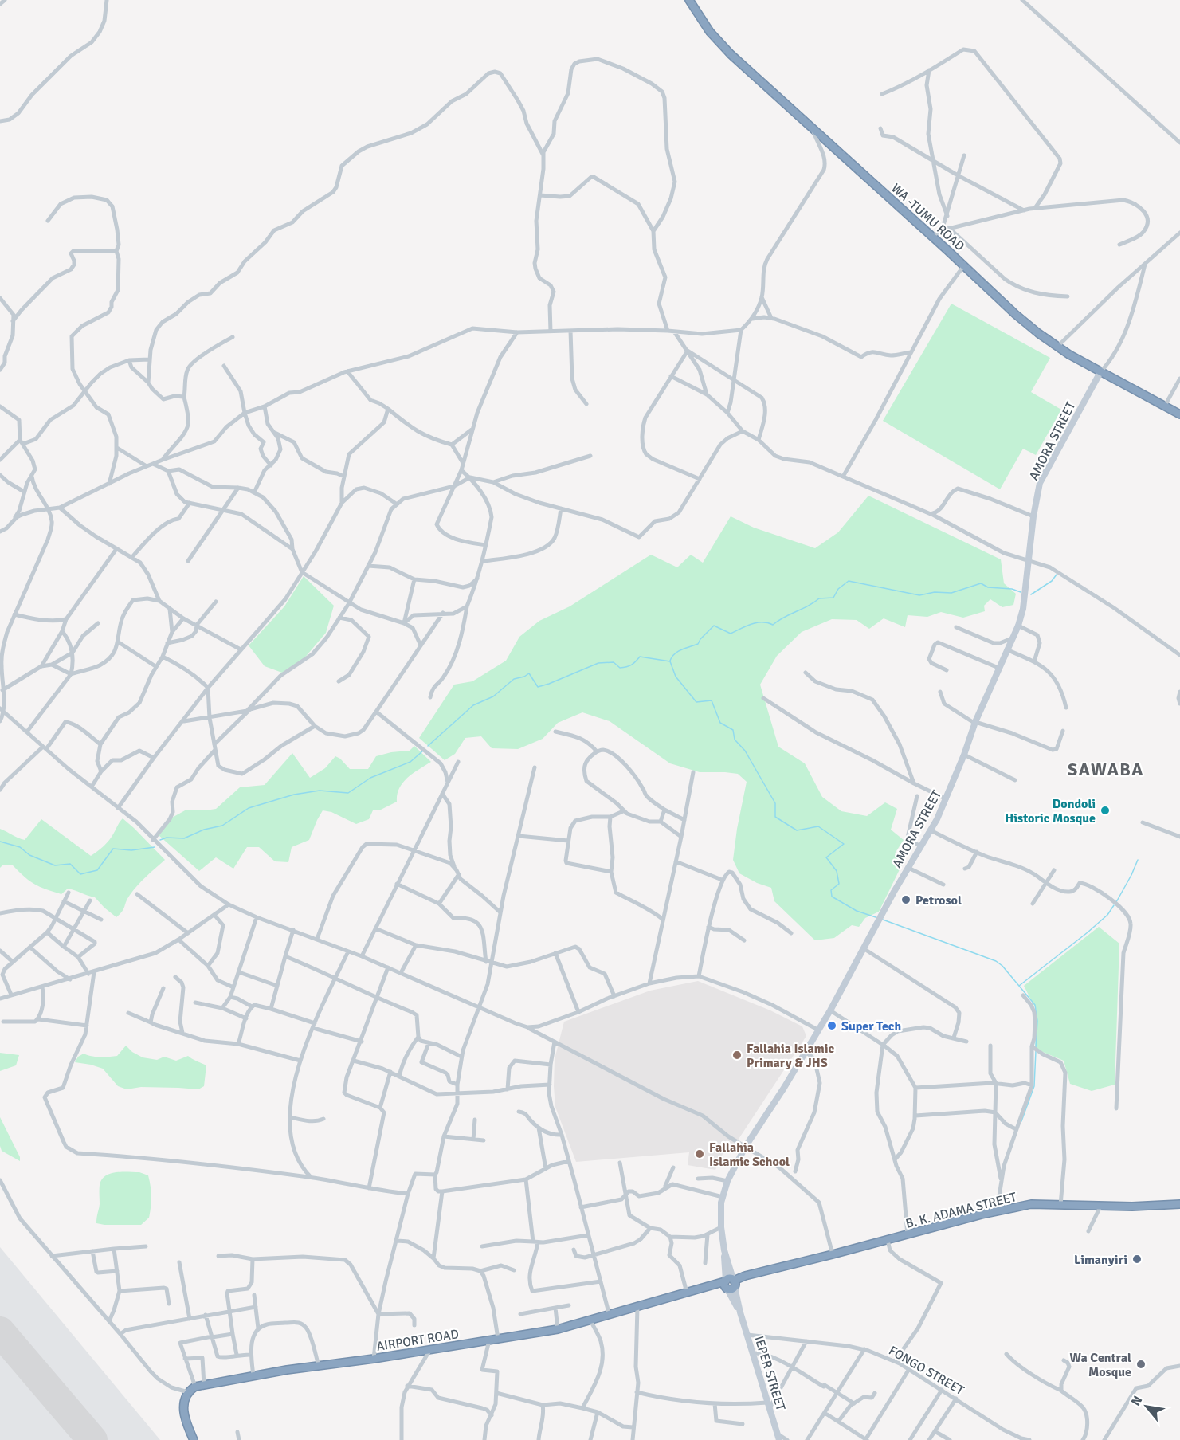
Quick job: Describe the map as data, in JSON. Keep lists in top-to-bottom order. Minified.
{"streets":{"highway":["WA -TUMU ROAD","B. K. ADAMA STREET","AIRPORT ROAD"],"street":["AMORA STREET","FONGO STREET","IEPER STREET"]},"crossings":[["WA -TUMU ROAD","AMORA STREET"],["AMORA STREET","B. K. ADAMA STREET"],["AMORA STREET","AIRPORT ROAD"],["AMORA STREET","IEPER STREET"],["B. K. ADAMA STREET","AIRPORT ROAD"],["B. K. ADAMA STREET","IEPER STREET"],["AIRPORT ROAD","IEPER STREET"],["FONGO STREET","IEPER STREET"]],"districts":["SAWABA"],"places":["Dondoli Historic Mosque","Petrosol","Super Tech","Fallahia Islamic Primary & JHS","Fallahia Islamic School","Limanyiri","Wa Central Mosque"],"north":"top left"}
